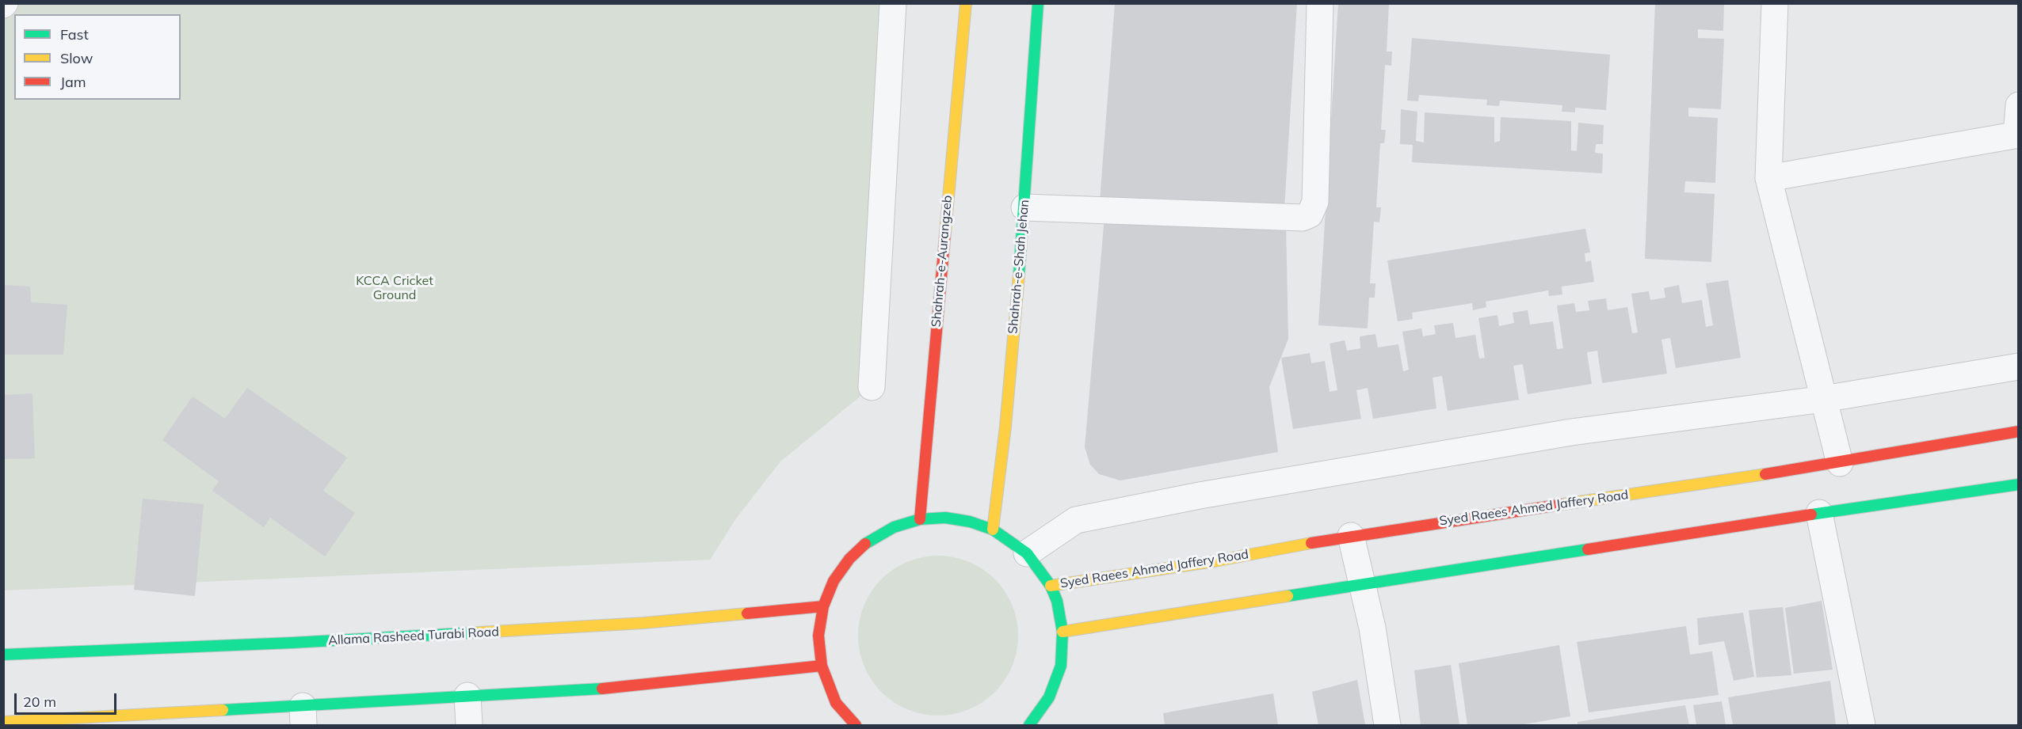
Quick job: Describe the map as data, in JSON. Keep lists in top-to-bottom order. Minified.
{"streets":{"main road":["Shahrah-e-Aurangzeb","Shahrah-e-Shah Jehan","Syed Raees Ahmed Jaffery Road","Allama Rasheed Turabi Road"]},"parks":["KCCA Cricket Ground"],"legend":["Fast","Slow","Jam"],"scale_bar":"20 m"}
